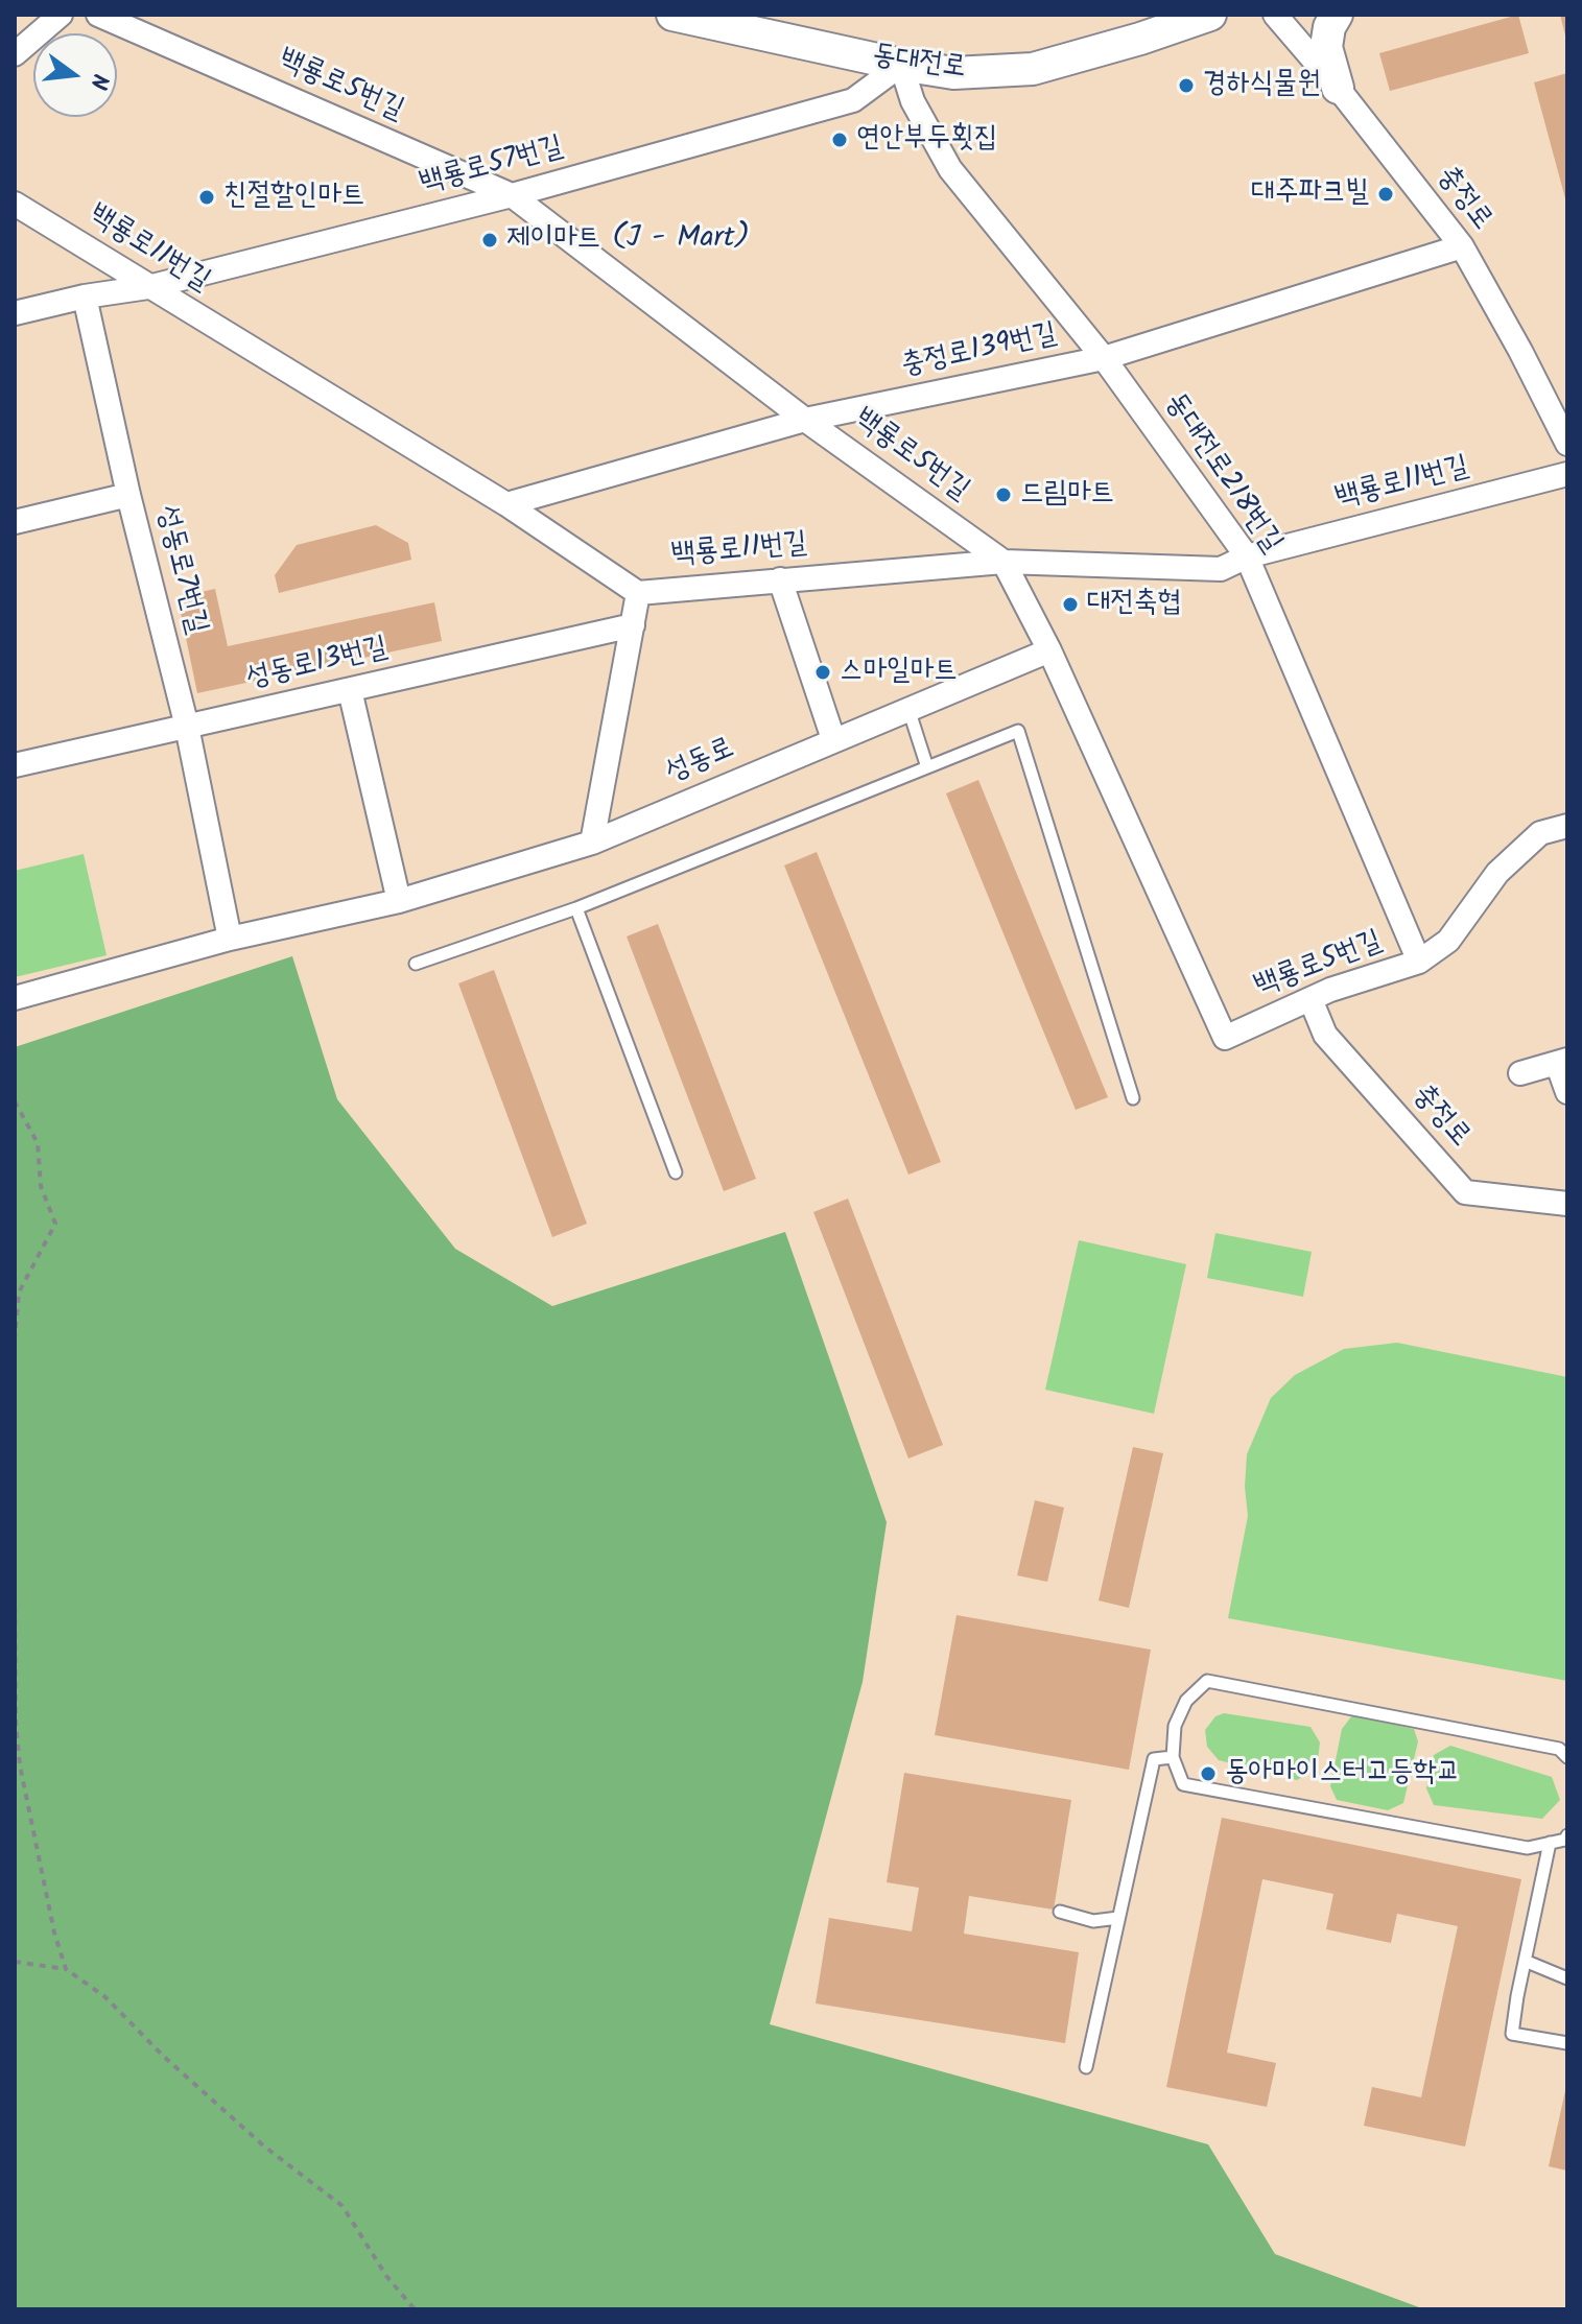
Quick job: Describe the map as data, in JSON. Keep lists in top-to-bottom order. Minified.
{"streets":{"main road":["동대전로"],"street":["백룡로5번길","백룡로57번길","충정로","백룡로11번길","충정로139번길","동대전로218번길","성동로7번길","성동로13번길","성동로"]},"crossings":[["동대전로","백룡로57번길"],["동대전로","동대전로218번길"],["백룡로5번길","백룡로57번길"],["백룡로5번길","충정로"],["백룡로5번길","백룡로11번길"],["백룡로5번길","충정로139번길"],["백룡로5번길","동대전로218번길"],["백룡로5번길","성동로"],["백룡로57번길","백룡로11번길"],["백룡로57번길","동대전로218번길"],["충정로","충정로139번길"],["백룡로11번길","충정로139번길"],["백룡로11번길","동대전로218번길"],["충정로139번길","동대전로218번길"],["성동로7번길","성동로13번길"]],"places":["경하식물원","연안부두횟집","대주파크빌","친절할인마트","제이마트 (J - Mart)","드림마트","대전축협","스마일마트","동아마이스터고등학교"],"north":"right"}
